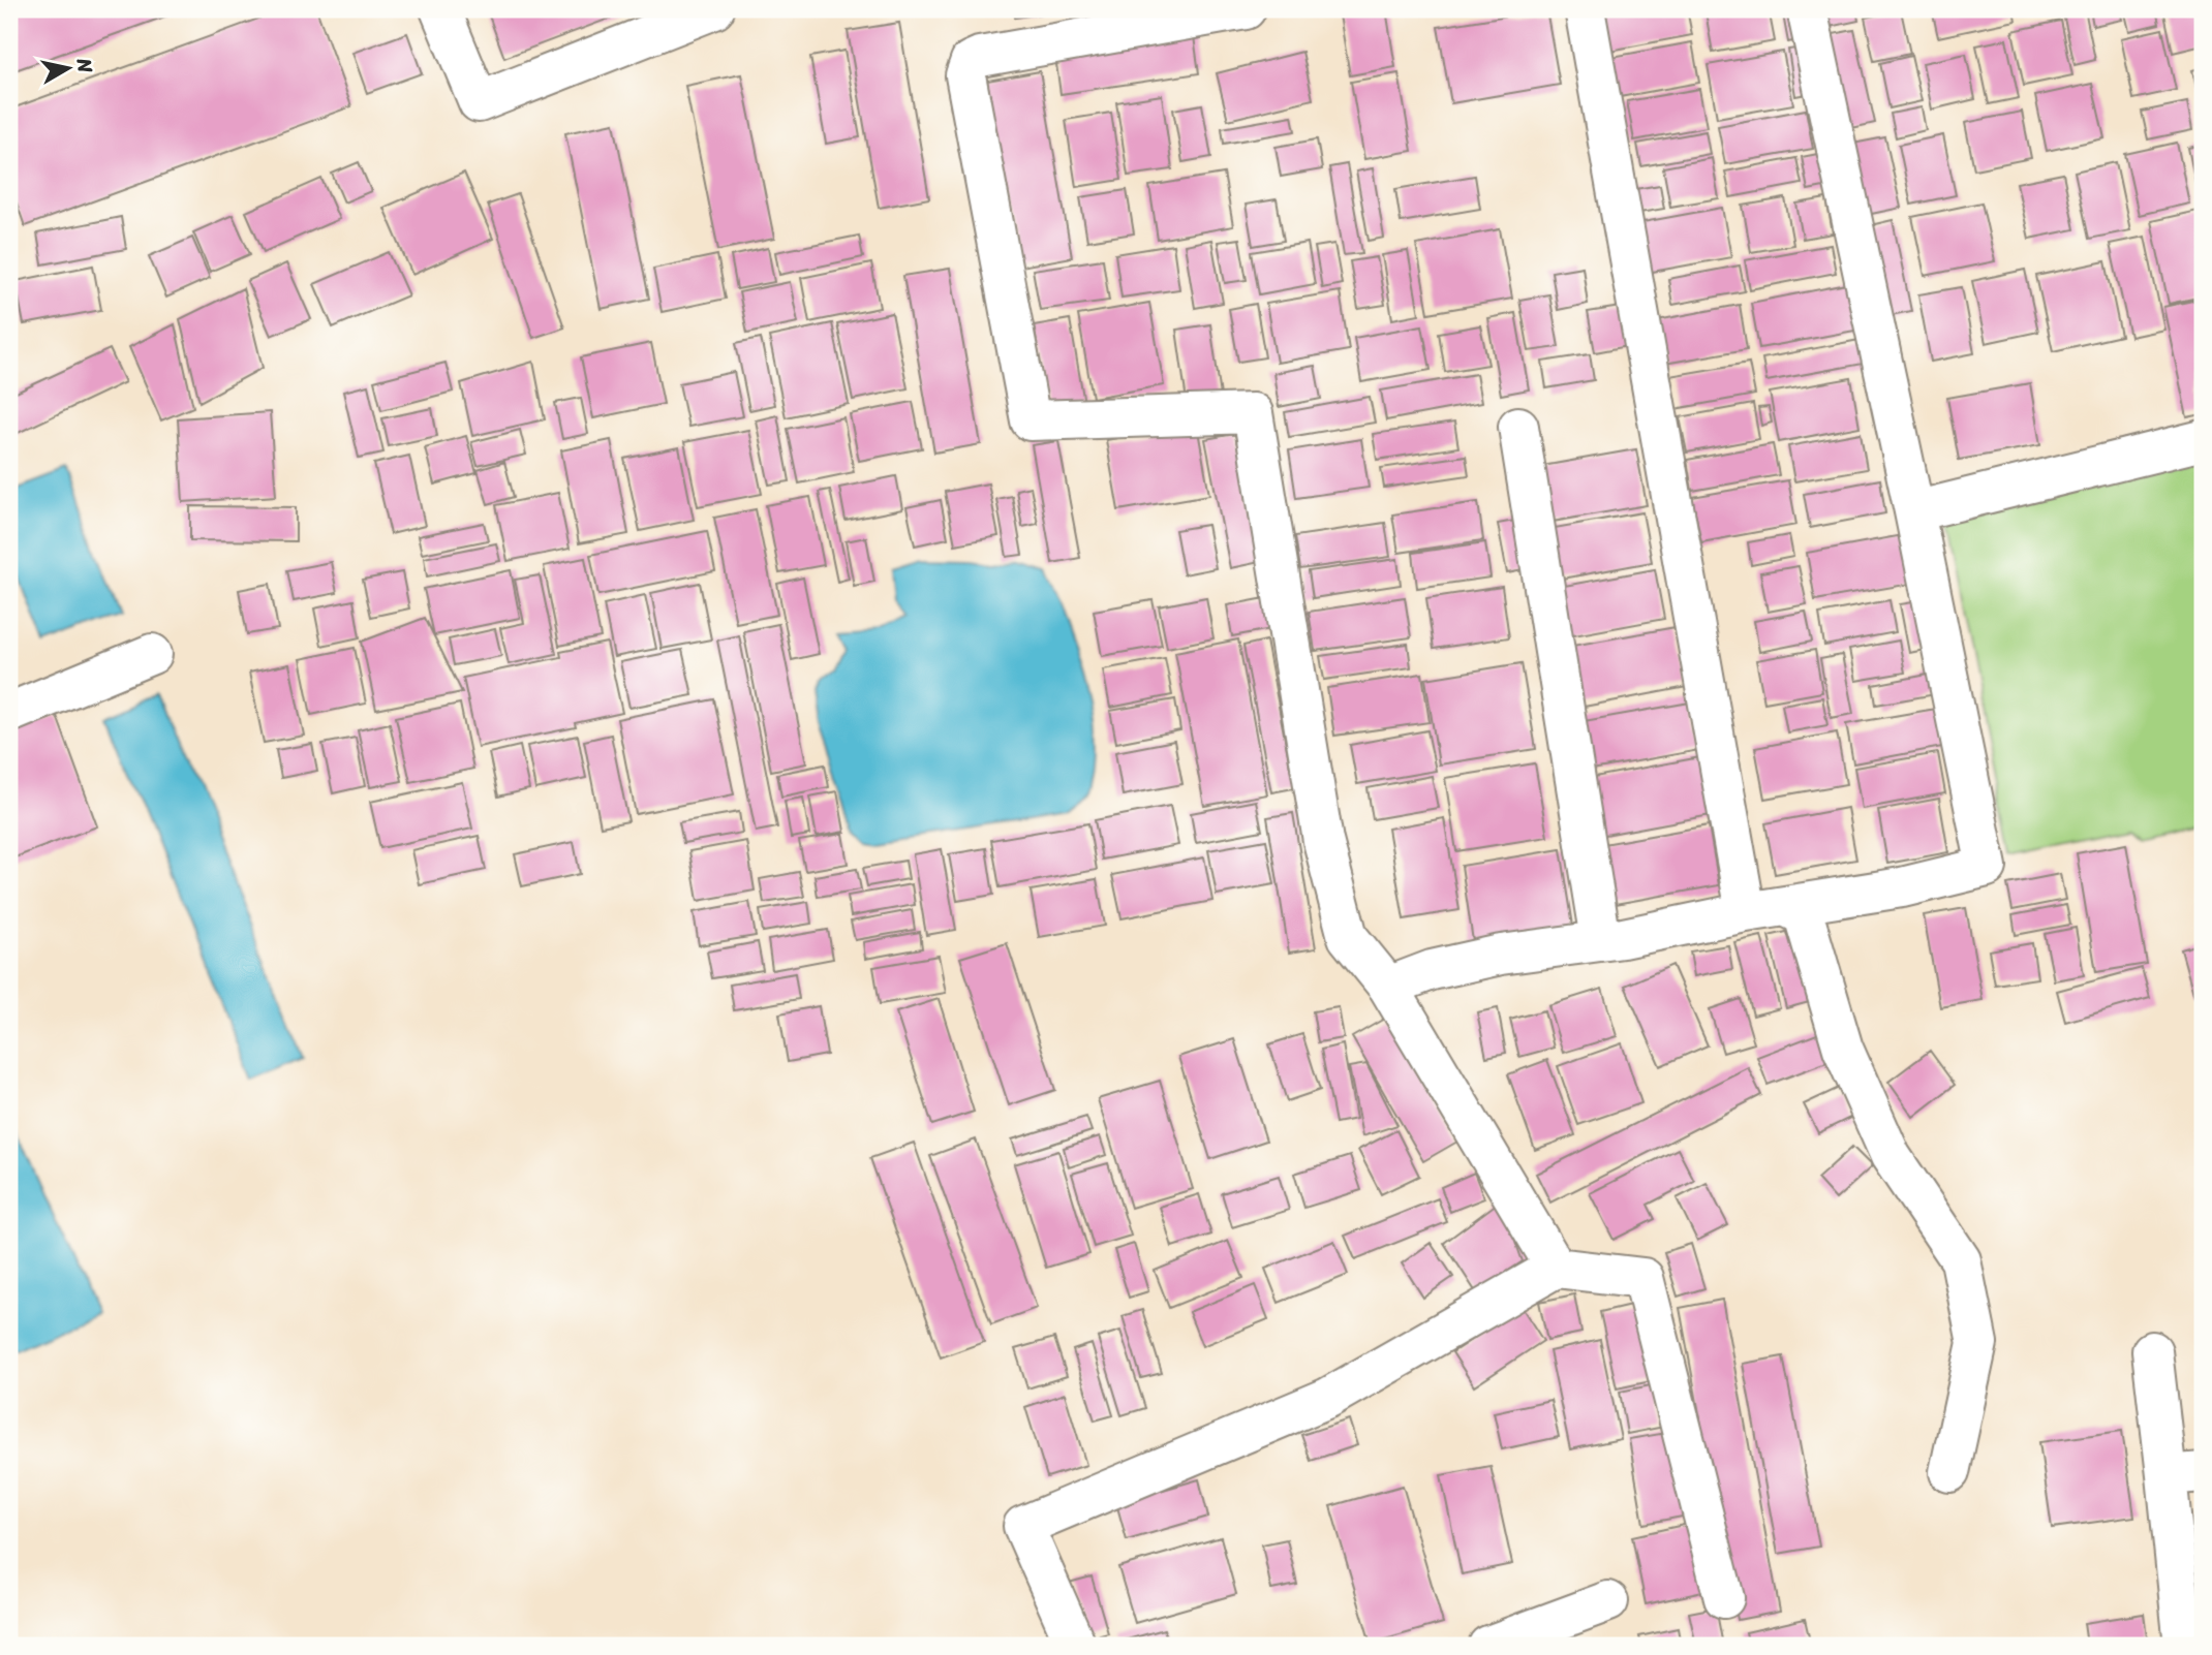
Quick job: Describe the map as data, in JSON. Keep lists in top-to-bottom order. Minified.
{"north":"right"}
